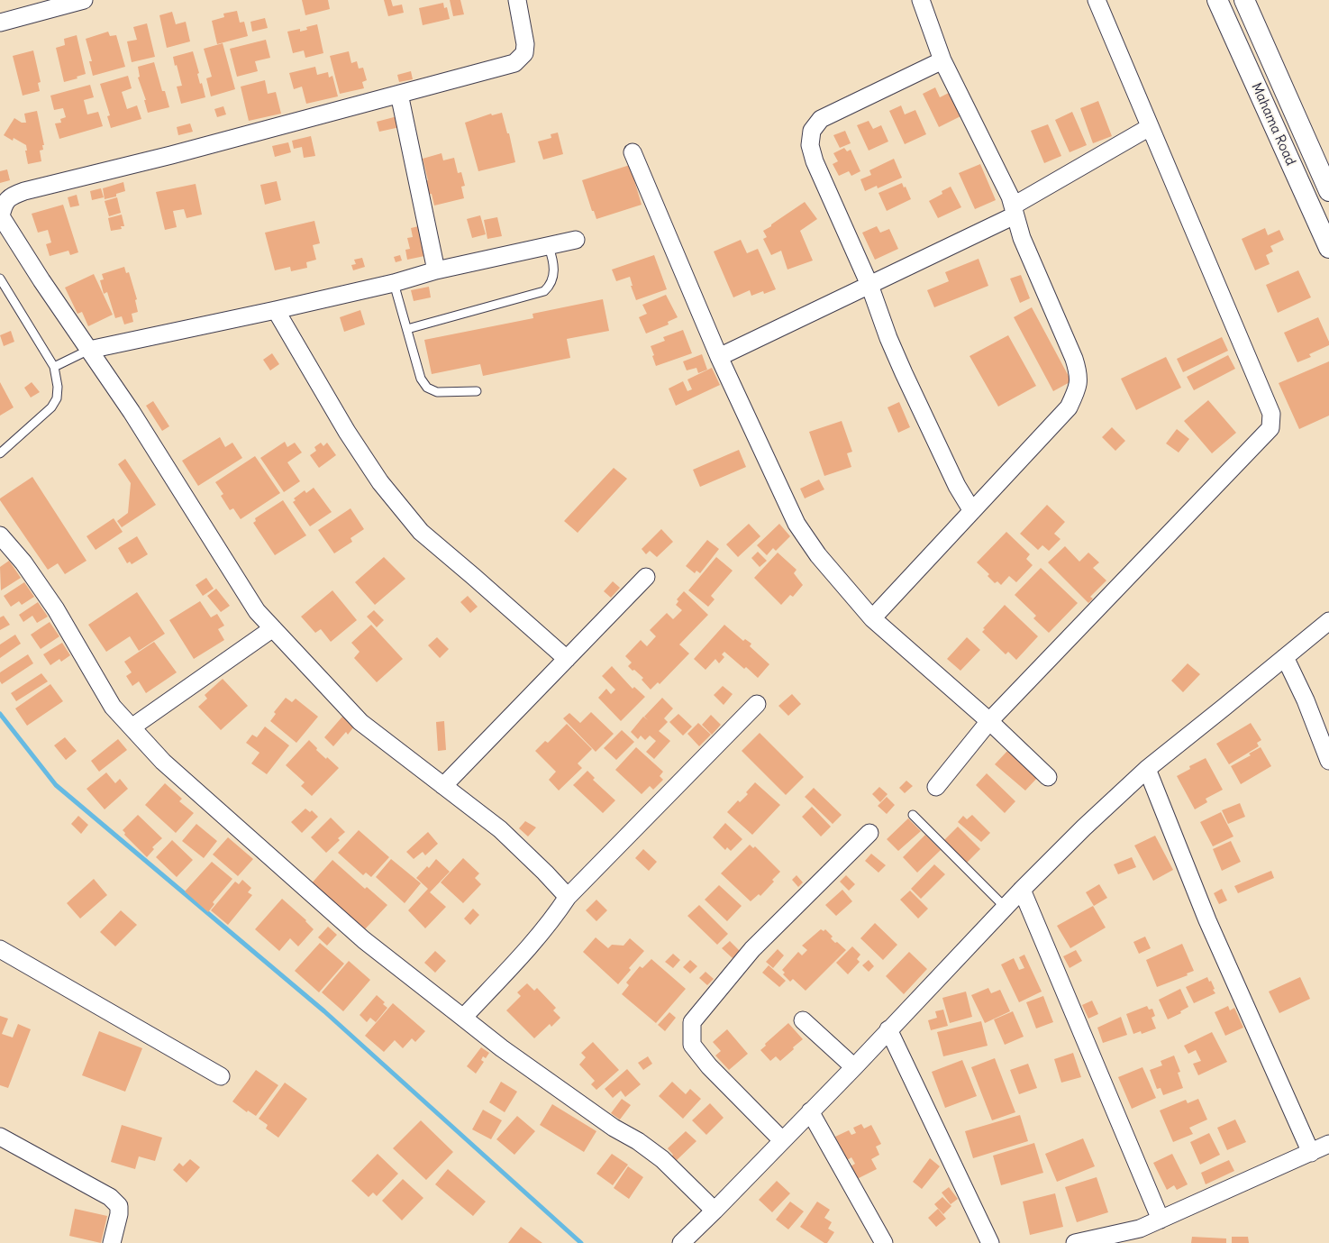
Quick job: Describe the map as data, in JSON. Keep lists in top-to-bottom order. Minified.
{"streets":{"street":["Mahama Road"]}}
